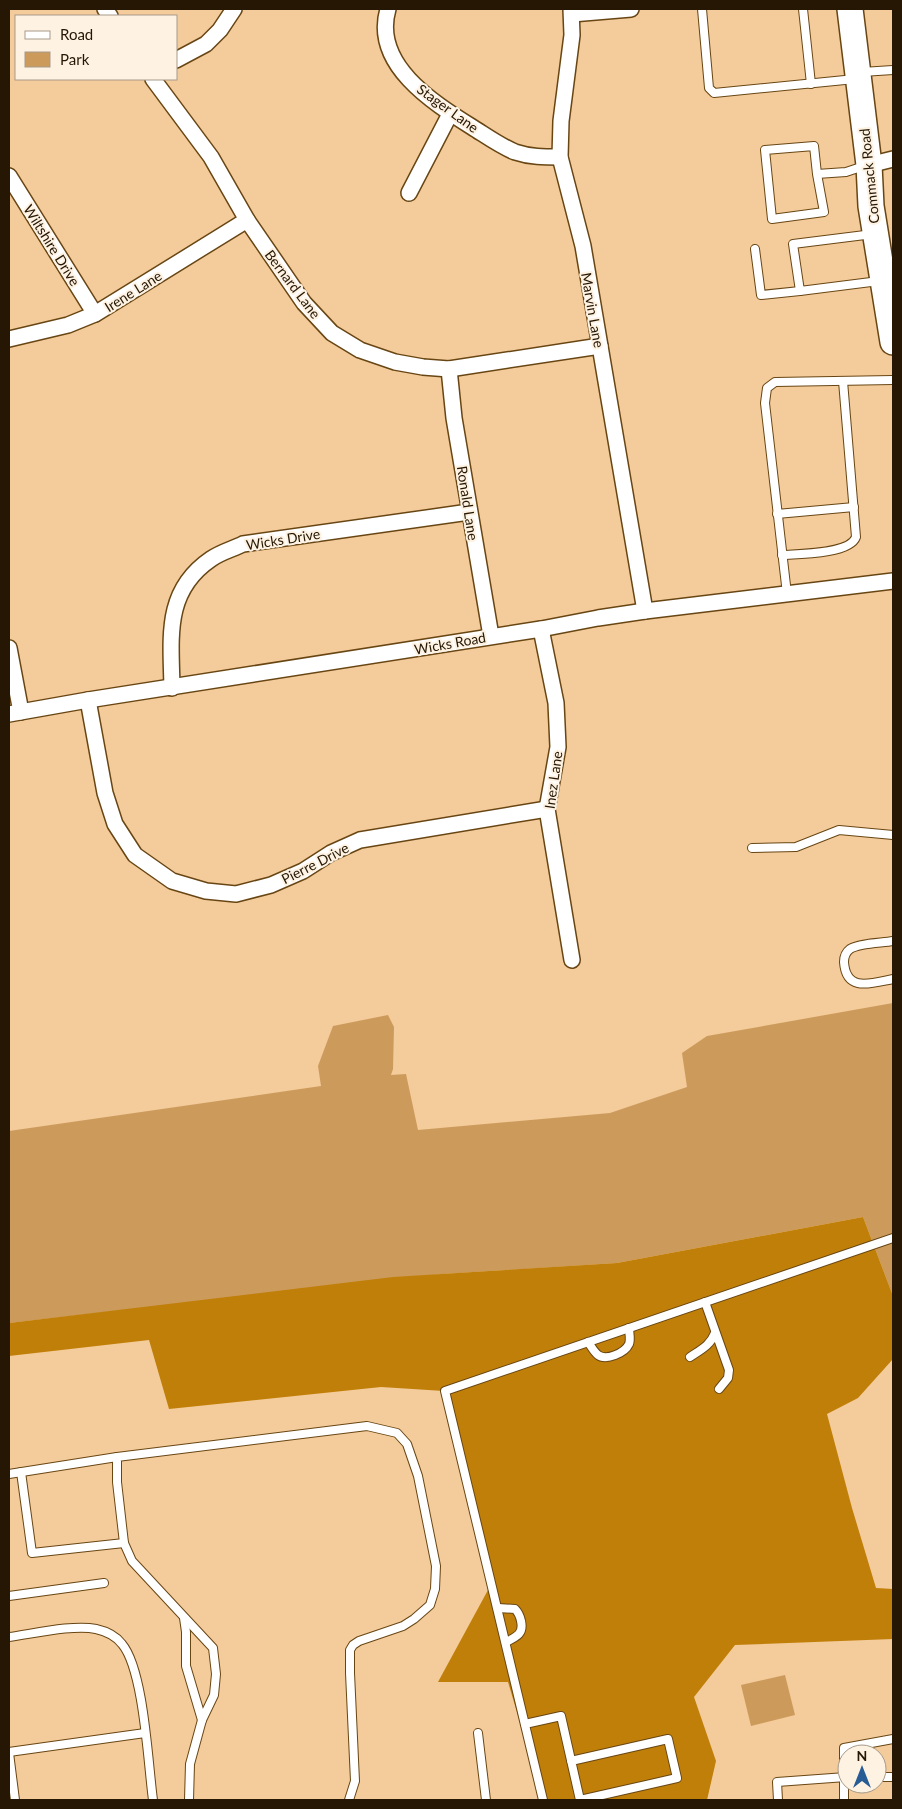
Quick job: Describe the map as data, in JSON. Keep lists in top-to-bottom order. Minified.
{"streets":{"main road":["Commack Road"],"street":["Stager Lane","Wiltshire Drive","Bernard Lane","Irene Lane","Marvin Lane","Ronald Lane","Wicks Drive","Wicks Road","Inez Lane","Pierre Drive"]},"crossings":[["Stager Lane","Marvin Lane"],["Wiltshire Drive","Irene Lane"],["Bernard Lane","Irene Lane"],["Bernard Lane","Marvin Lane"],["Bernard Lane","Ronald Lane"],["Marvin Lane","Wicks Road"],["Ronald Lane","Wicks Drive"],["Ronald Lane","Wicks Road"],["Wicks Drive","Wicks Road"],["Wicks Road","Inez Lane"],["Wicks Road","Pierre Drive"],["Inez Lane","Pierre Drive"]],"legend":["Road","Park"],"north":"top"}
